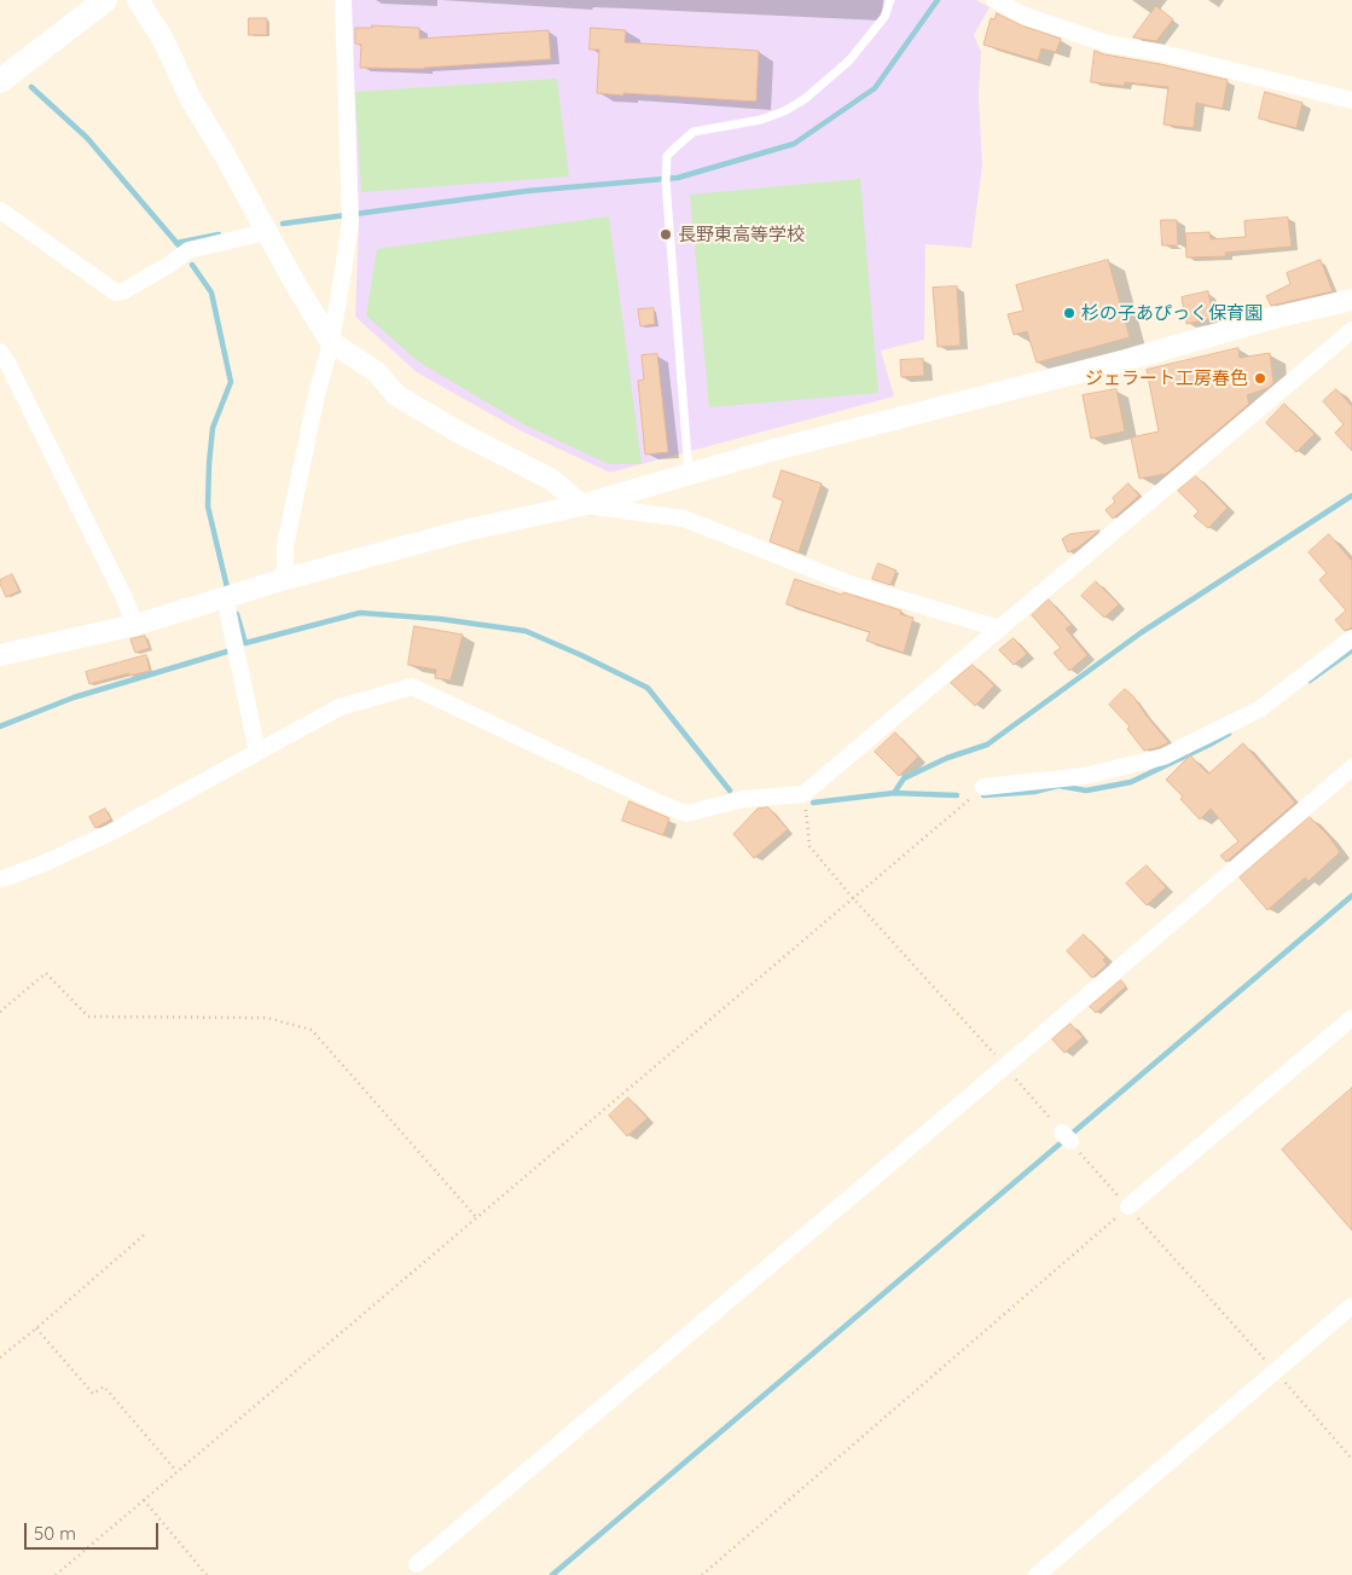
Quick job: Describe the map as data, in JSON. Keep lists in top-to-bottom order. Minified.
{"places":["長野東高等学校","杉の子あぴっく保育園","ジェラート工房春色"],"scale_bar":"50 m"}
